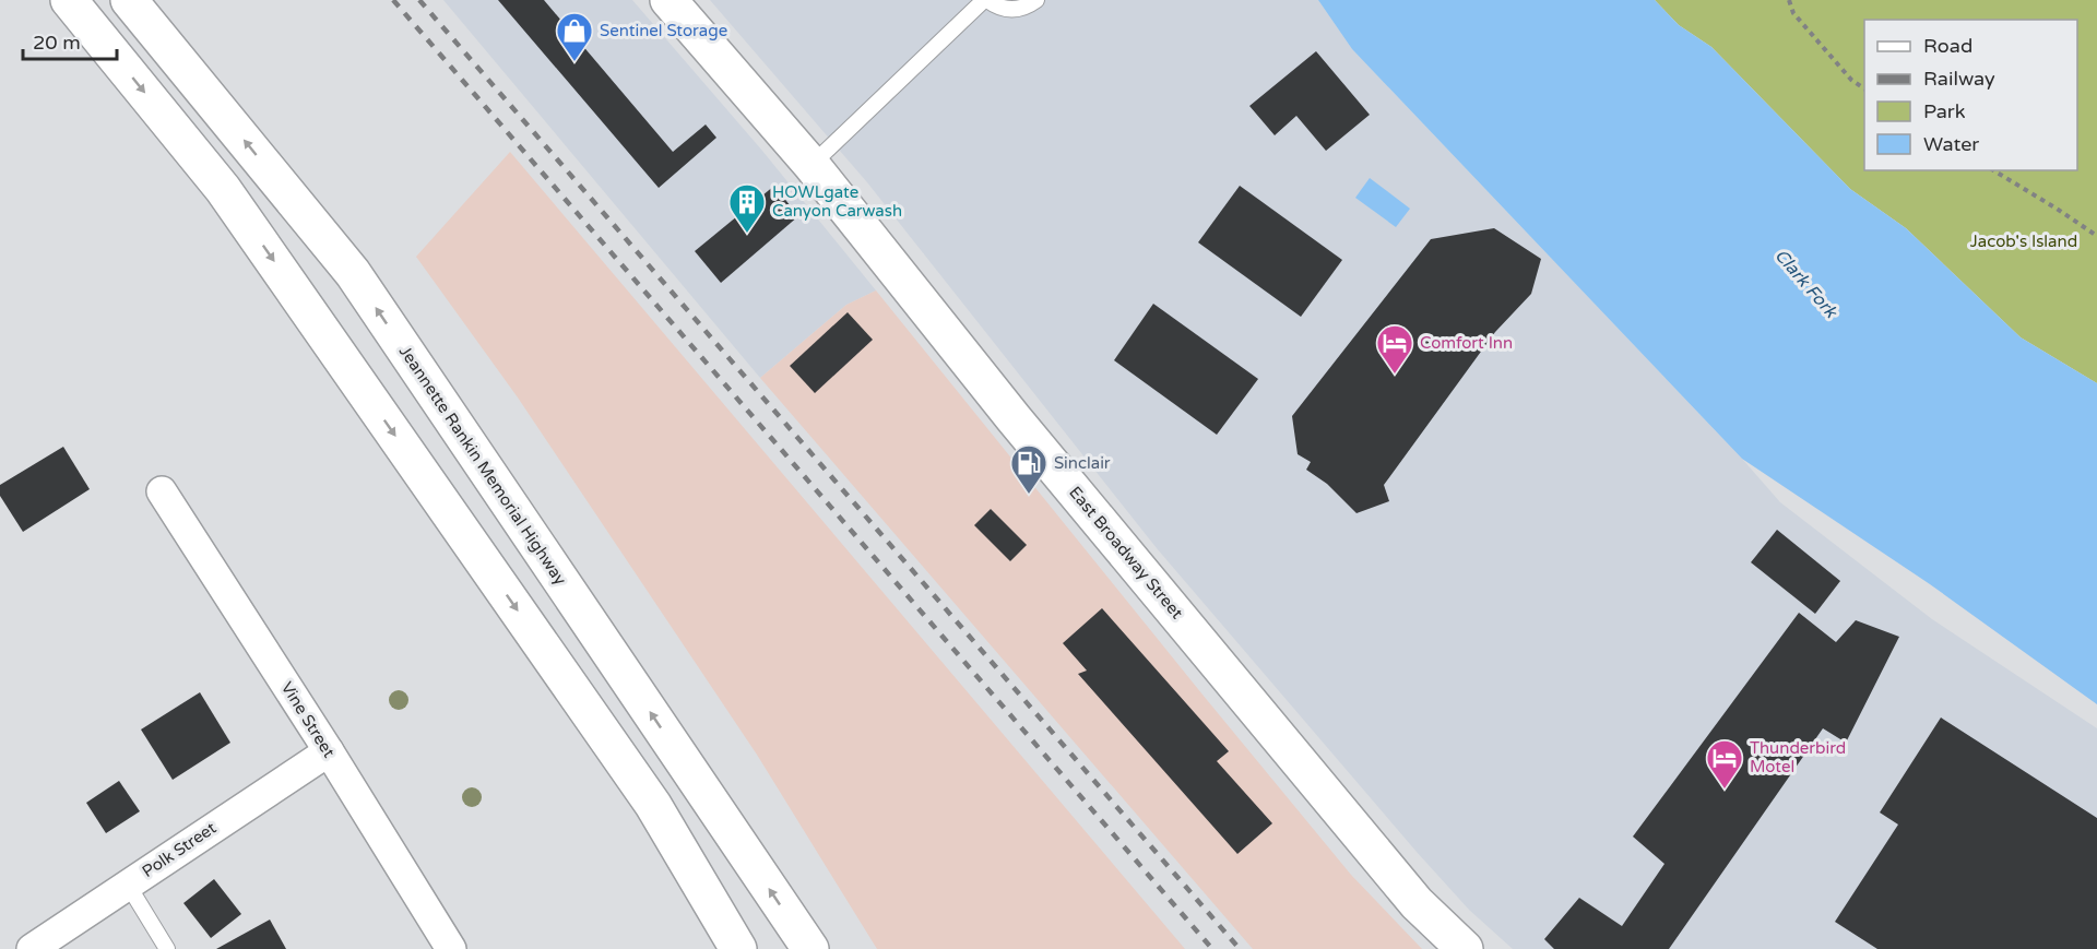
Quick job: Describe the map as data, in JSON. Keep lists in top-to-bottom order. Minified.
{"streets":{"main road":["Jeannette Rankin Memorial Highway","East Broadway Street"],"street":["Vine Street","Polk Street"]},"crossings":[["Vine Street","Polk Street"]],"water":["Clark Fork"],"parks":["Jacob's Island"],"places":{"shop":["Sentinel Storage"],"building":["HOWLgate Canyon Carwash"],"hotel":["Comfort Inn","Thunderbird Motel"],"fuel station":["Sinclair"]},"legend":["Road","Railway","Park","Water"],"scale_bar":"20 m"}
